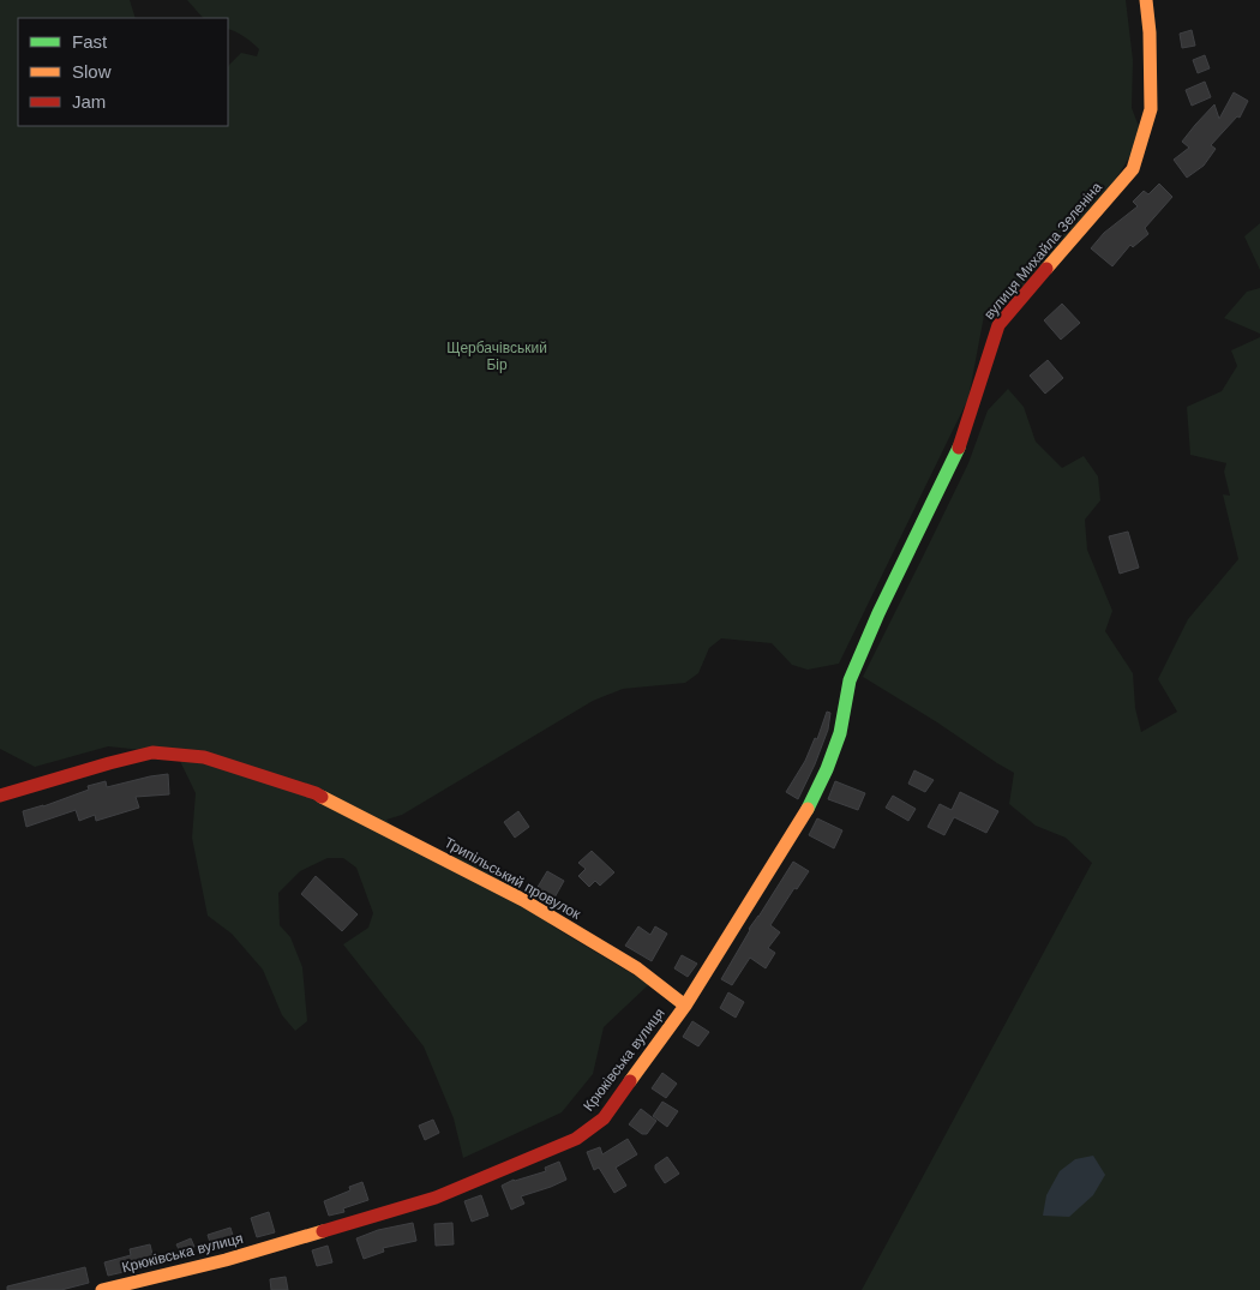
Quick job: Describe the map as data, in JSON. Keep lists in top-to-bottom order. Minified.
{"streets":{"street":["вулиця Михайла Зеленіна","Трипільський провулок","Крюківська вулиця"]},"crossings":[["вулиця Михайла Зеленіна","Крюківська вулиця"],["Трипільський провулок","Крюківська вулиця"]],"parks":["Щербачівський Бір"],"legend":["Fast","Slow","Jam"]}
